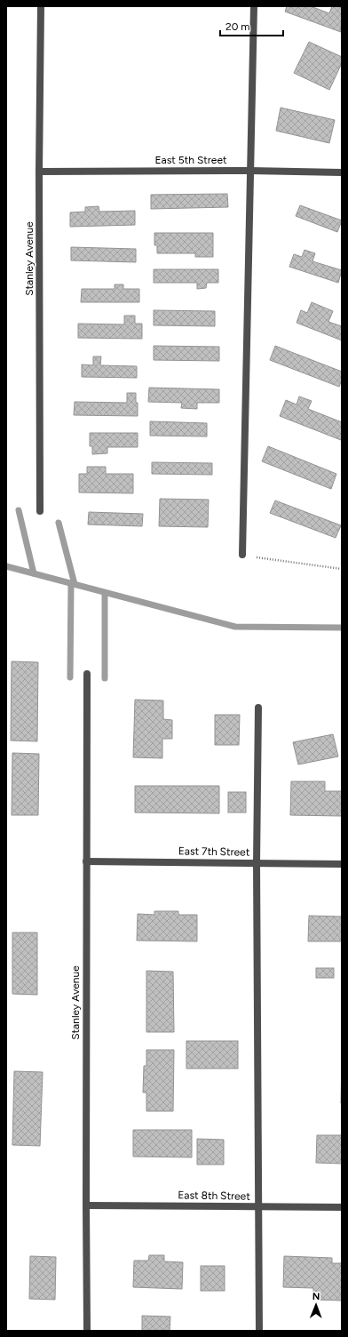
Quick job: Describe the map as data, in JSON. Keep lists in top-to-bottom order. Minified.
{"streets":{"street":["East 5th Street","Stanley Avenue","East 7th Street","East 8th Street"]},"crossings":[["East 5th Street","Stanley Avenue"],["Stanley Avenue","East 7th Street"],["Stanley Avenue","East 8th Street"]],"scale_bar":"20 m","north":"top"}
